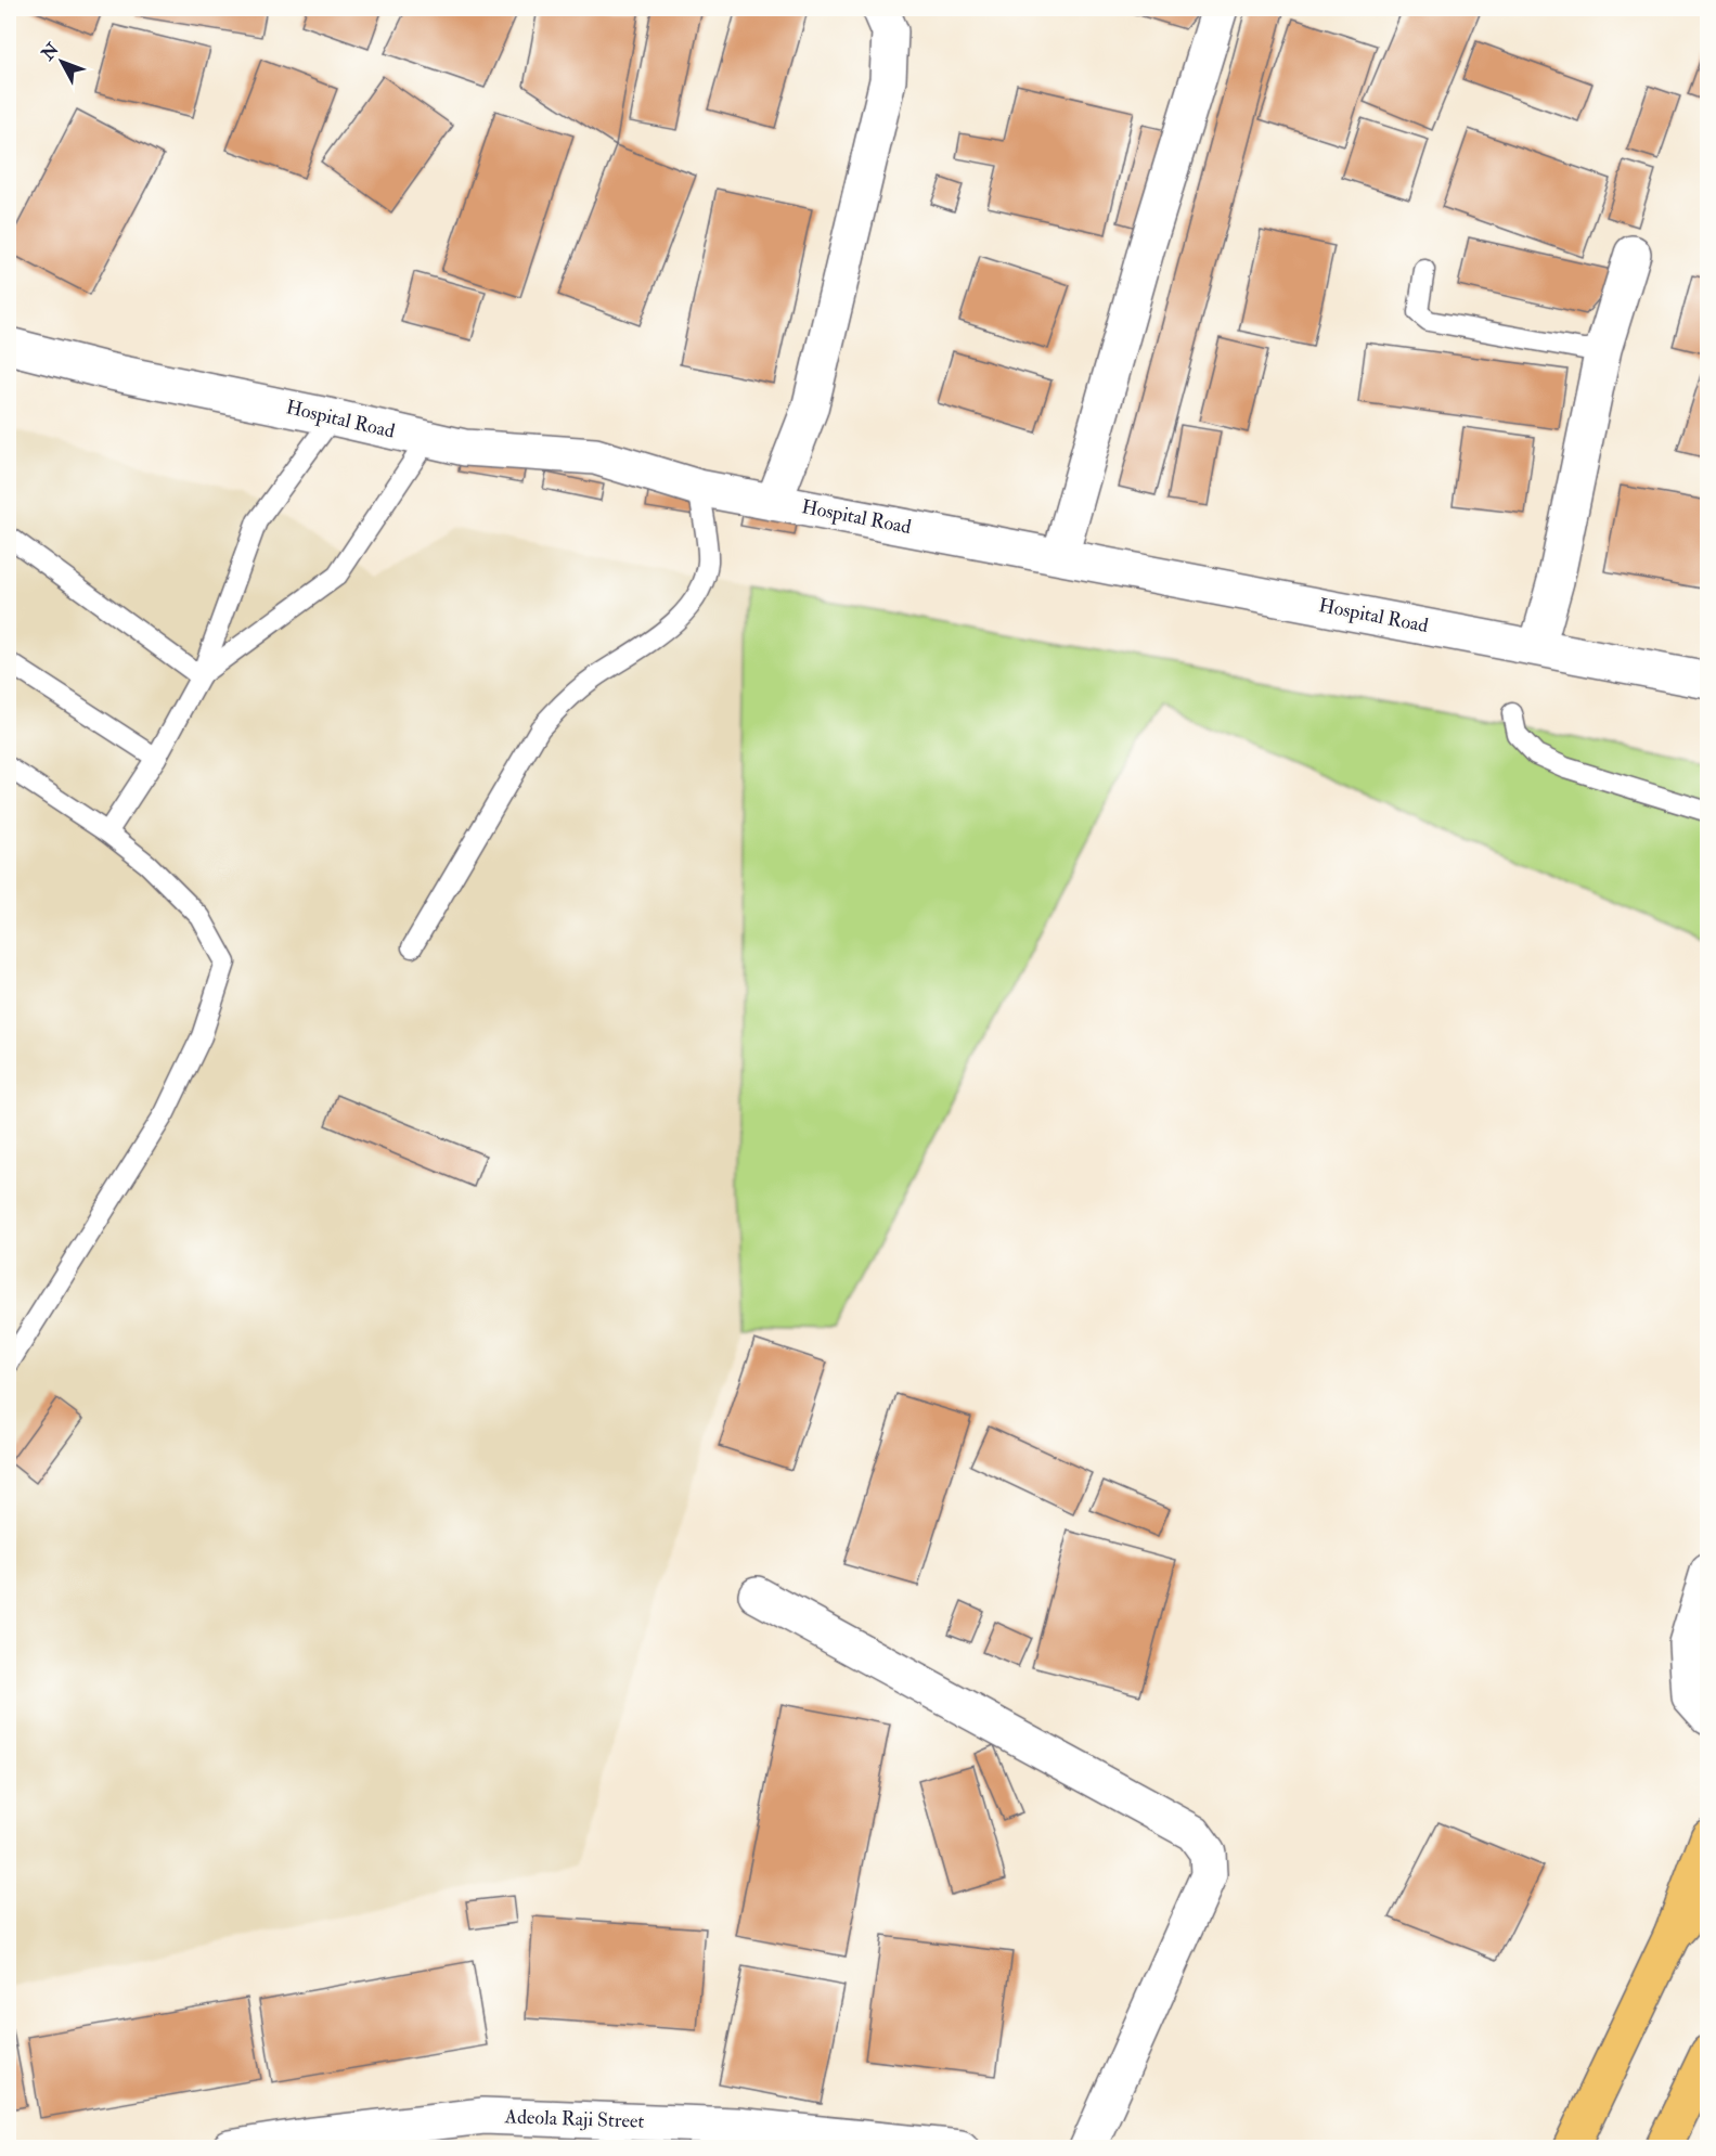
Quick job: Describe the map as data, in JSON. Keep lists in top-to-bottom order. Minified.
{"streets":{"street":["Hospital Road","Adeola Raji Street"]},"north":"top left"}
